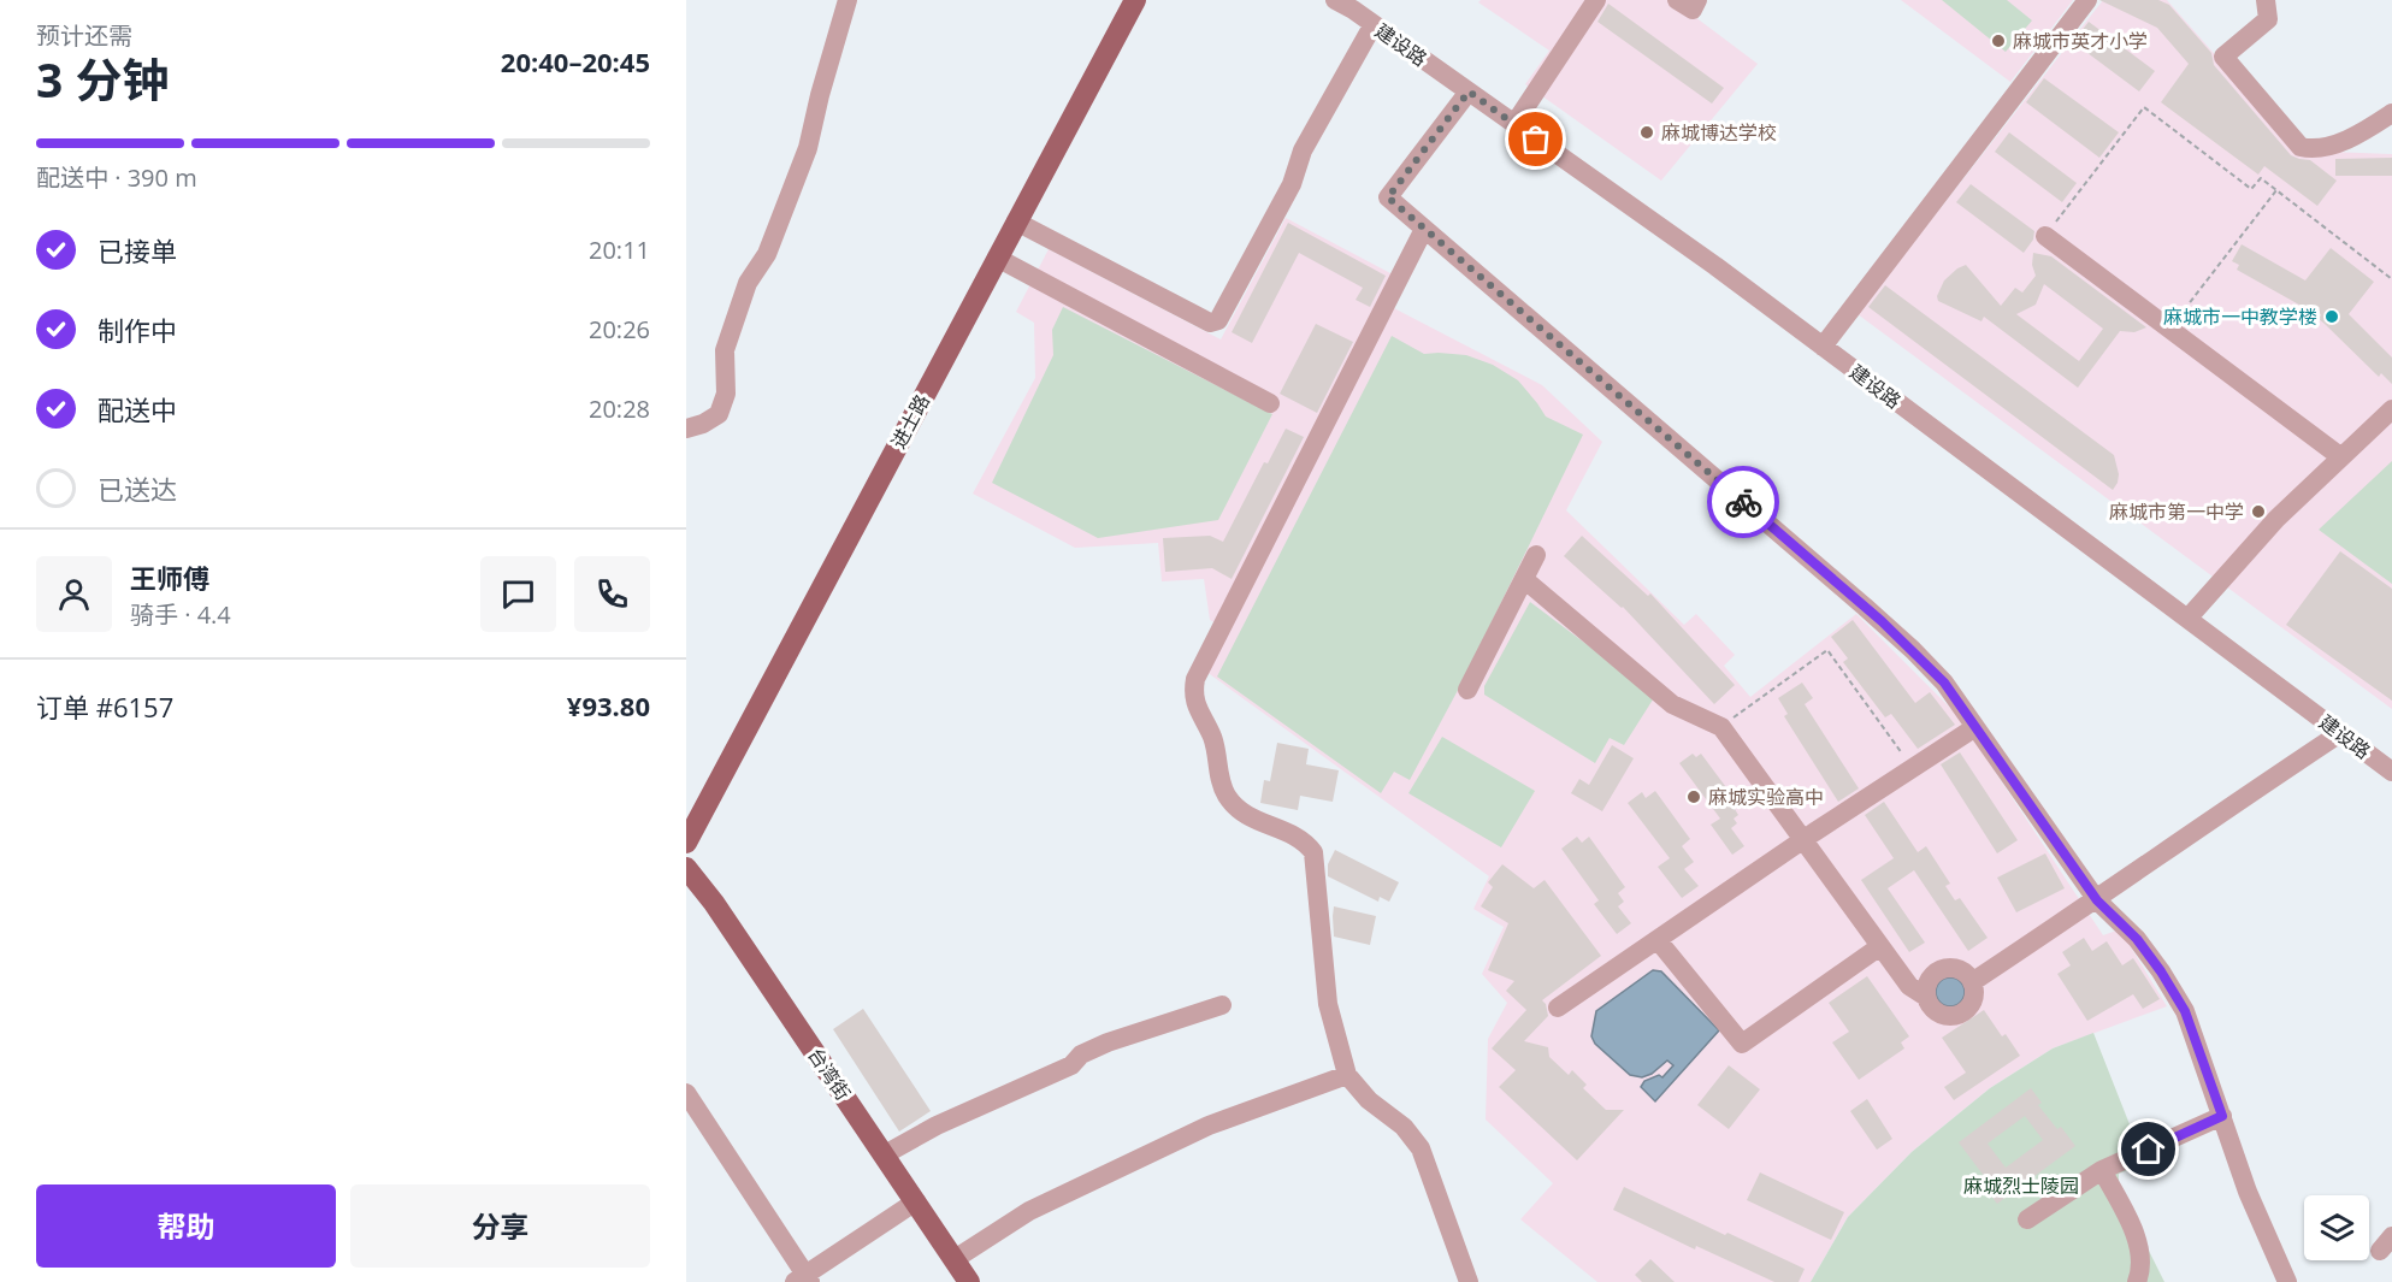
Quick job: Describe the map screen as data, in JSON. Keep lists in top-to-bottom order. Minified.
{"streets":{"main road":["进士路","台湾街"],"street":["建设路"]},"parks":["麻城烈士陵园"],"places":["麻城市英才小学","麻城博达学校","麻城市一中教学楼","麻城市第一中学","麻城实验高中"],"page":{"heading":["3 分钟","预计还需","20:40–20:45"],"panel":["王师傅","骑手 · 4.4","订单 #6157","¥93.80"],"bar":"配送中 · 390 m","list":[["已接单","20:11"],["制作中","20:26"],["配送中","20:28"],"已送达"],"buttons":["帮助","分享"]}}
